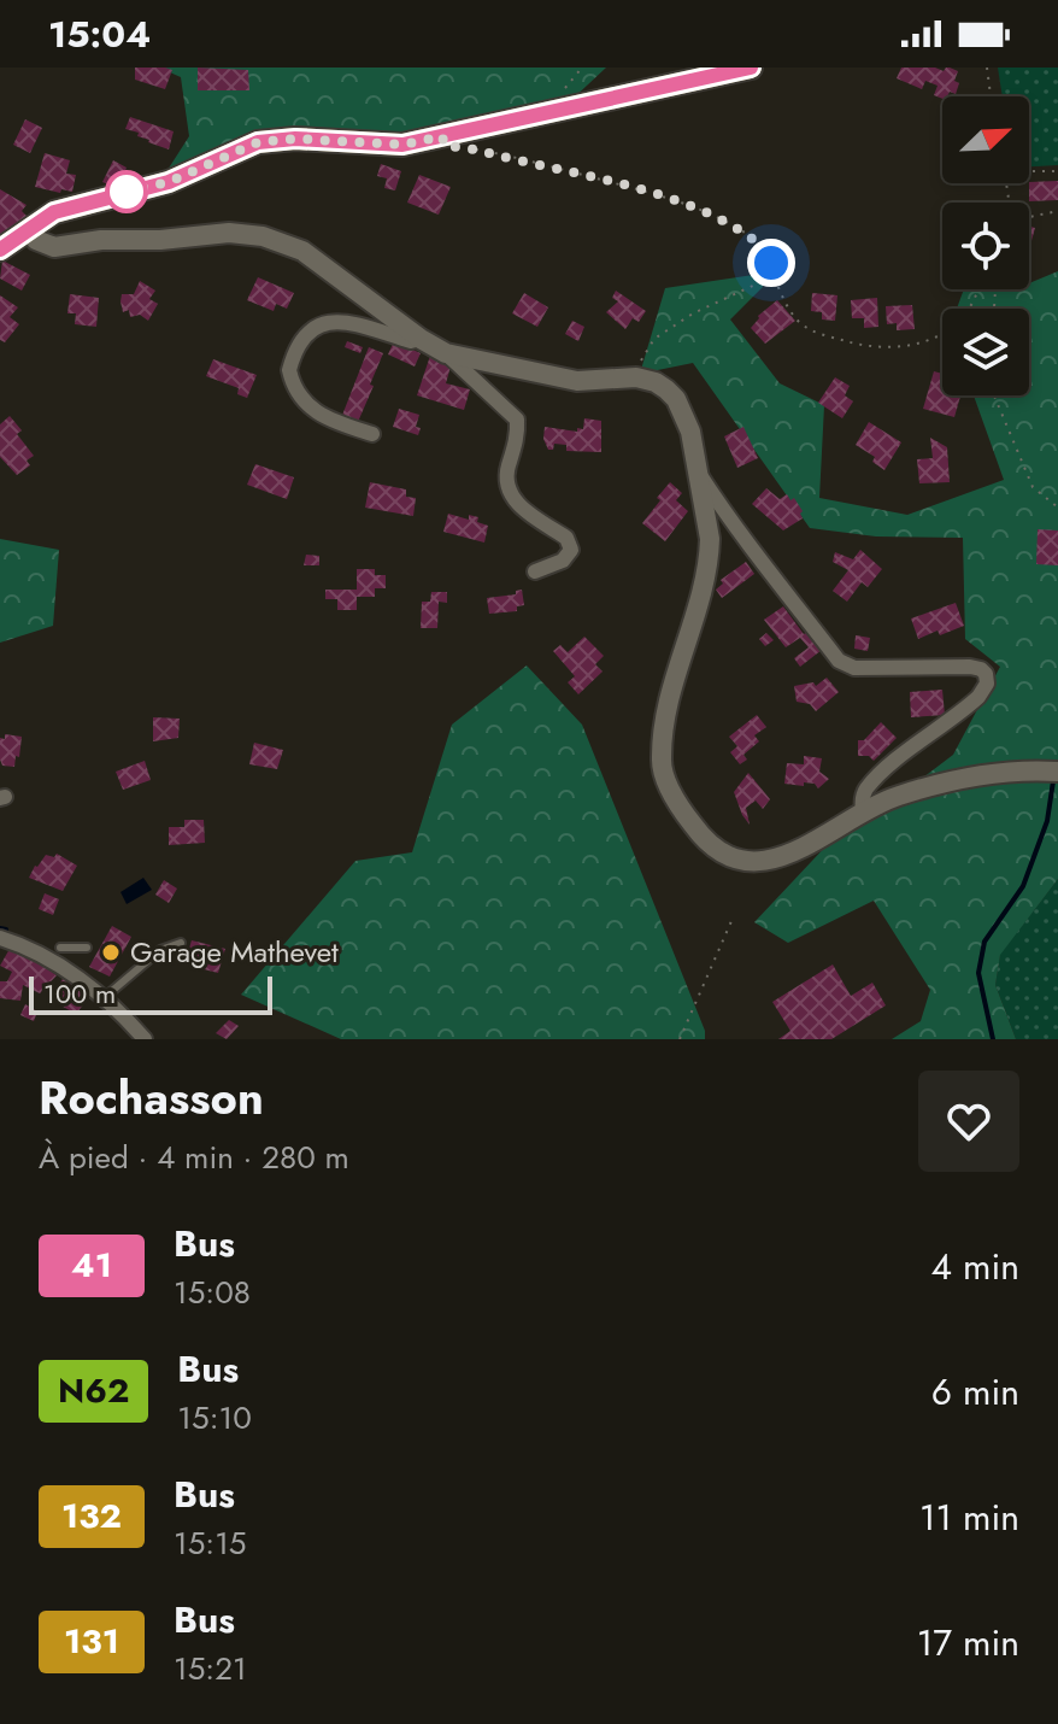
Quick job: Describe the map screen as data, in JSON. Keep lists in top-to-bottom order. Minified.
{"places":["Garage Mathevet"],"lines":["bus line 41"],"scale_bar":"100 m","north":"top right","page":{"status":"15:04","scale":"100 m","heading":["Rochasson","À pied · 4 min · 280 m"],"list":[{"mark":"41","name":"Bus","note":"15:08","value":"4 min"},{"mark":"N62","name":"Bus","note":"15:10","value":"6 min"},{"mark":"132","name":"Bus","note":"15:15","value":"11 min"},{"mark":"131","name":"Bus","note":"15:21","value":"17 min"}]}}
